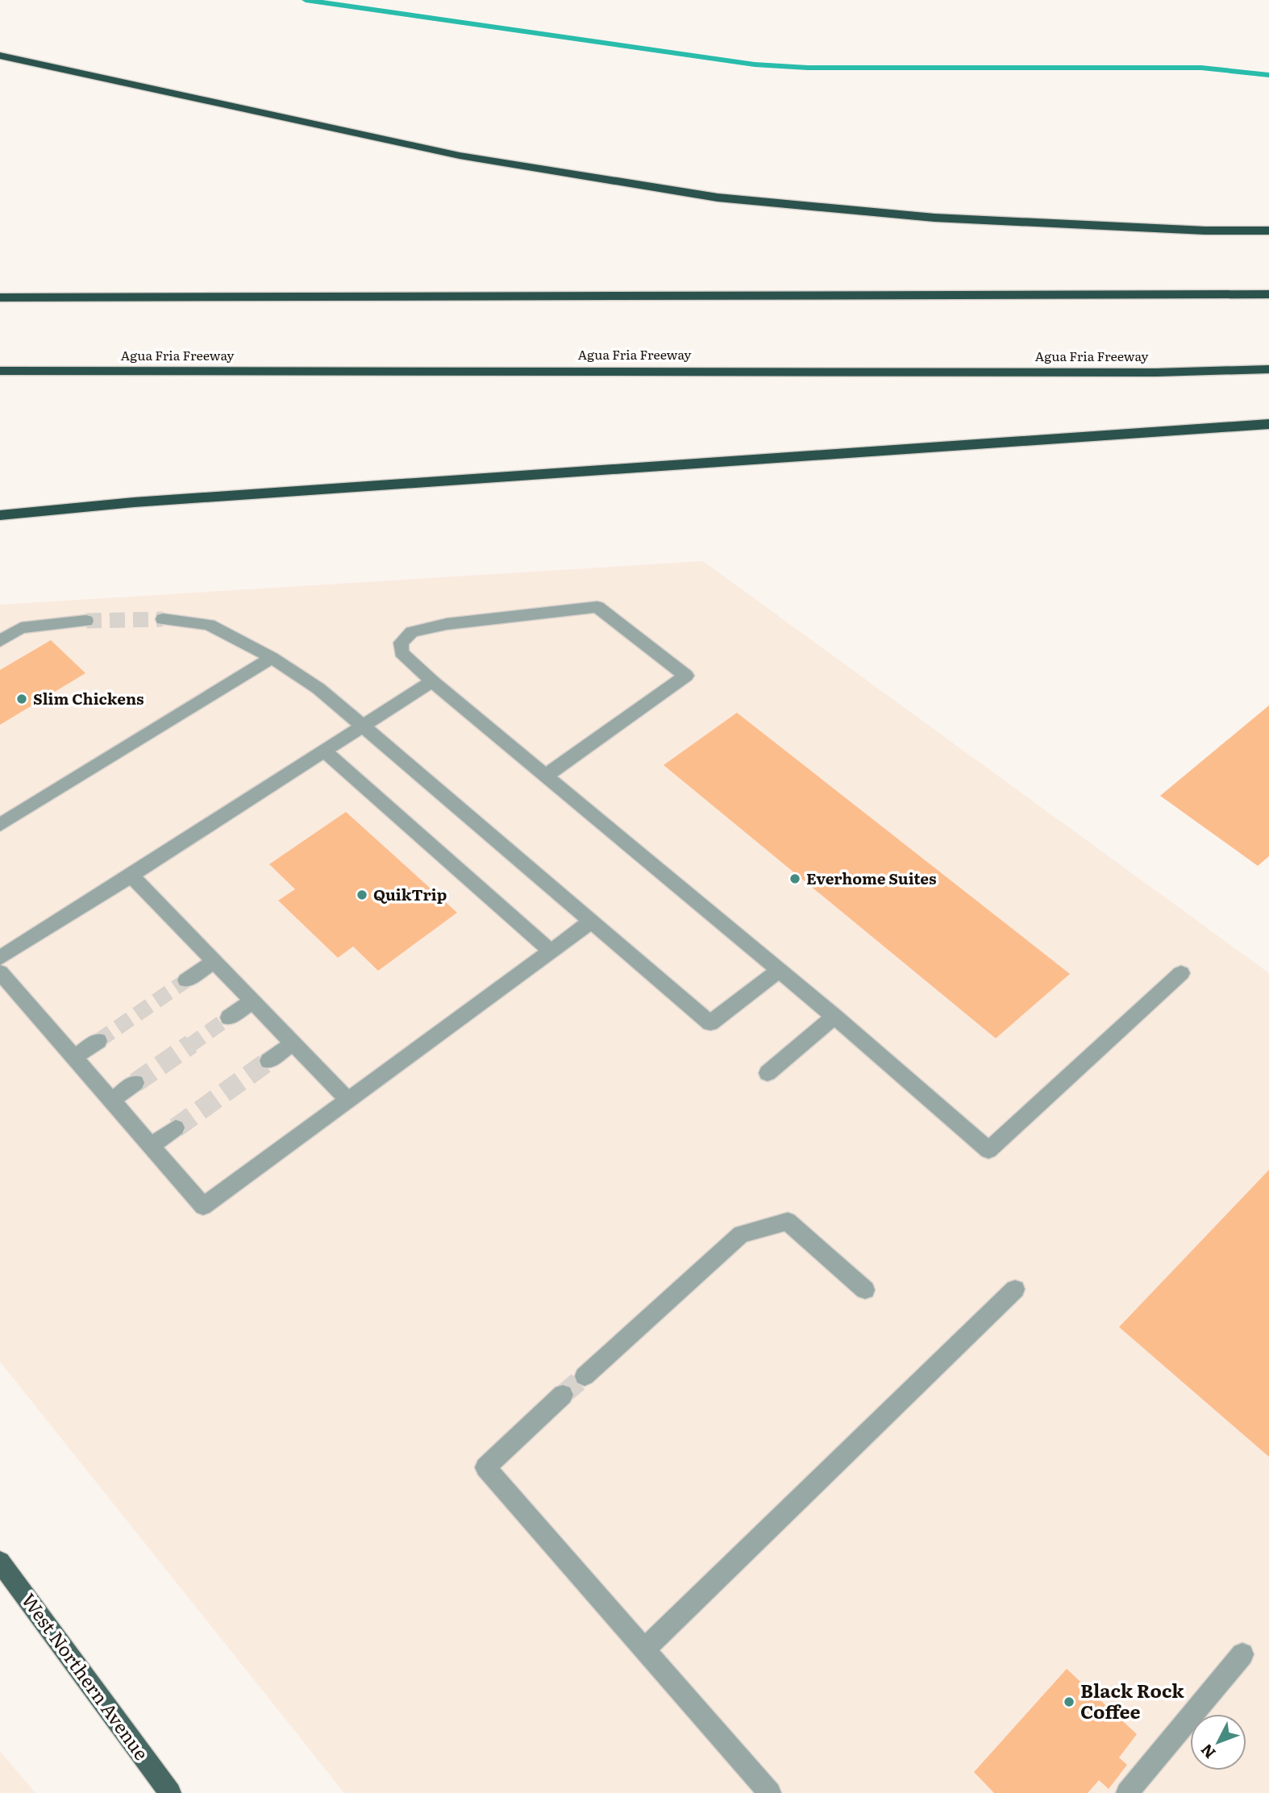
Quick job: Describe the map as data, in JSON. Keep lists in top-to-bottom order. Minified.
{"streets":{"highway":["Agua Fria Freeway"],"main road":["West Northern Avenue"]},"places":["Slim Chickens","Everhome Suites","QuikTrip","Black Rock Coffee"],"north":"bottom left"}
